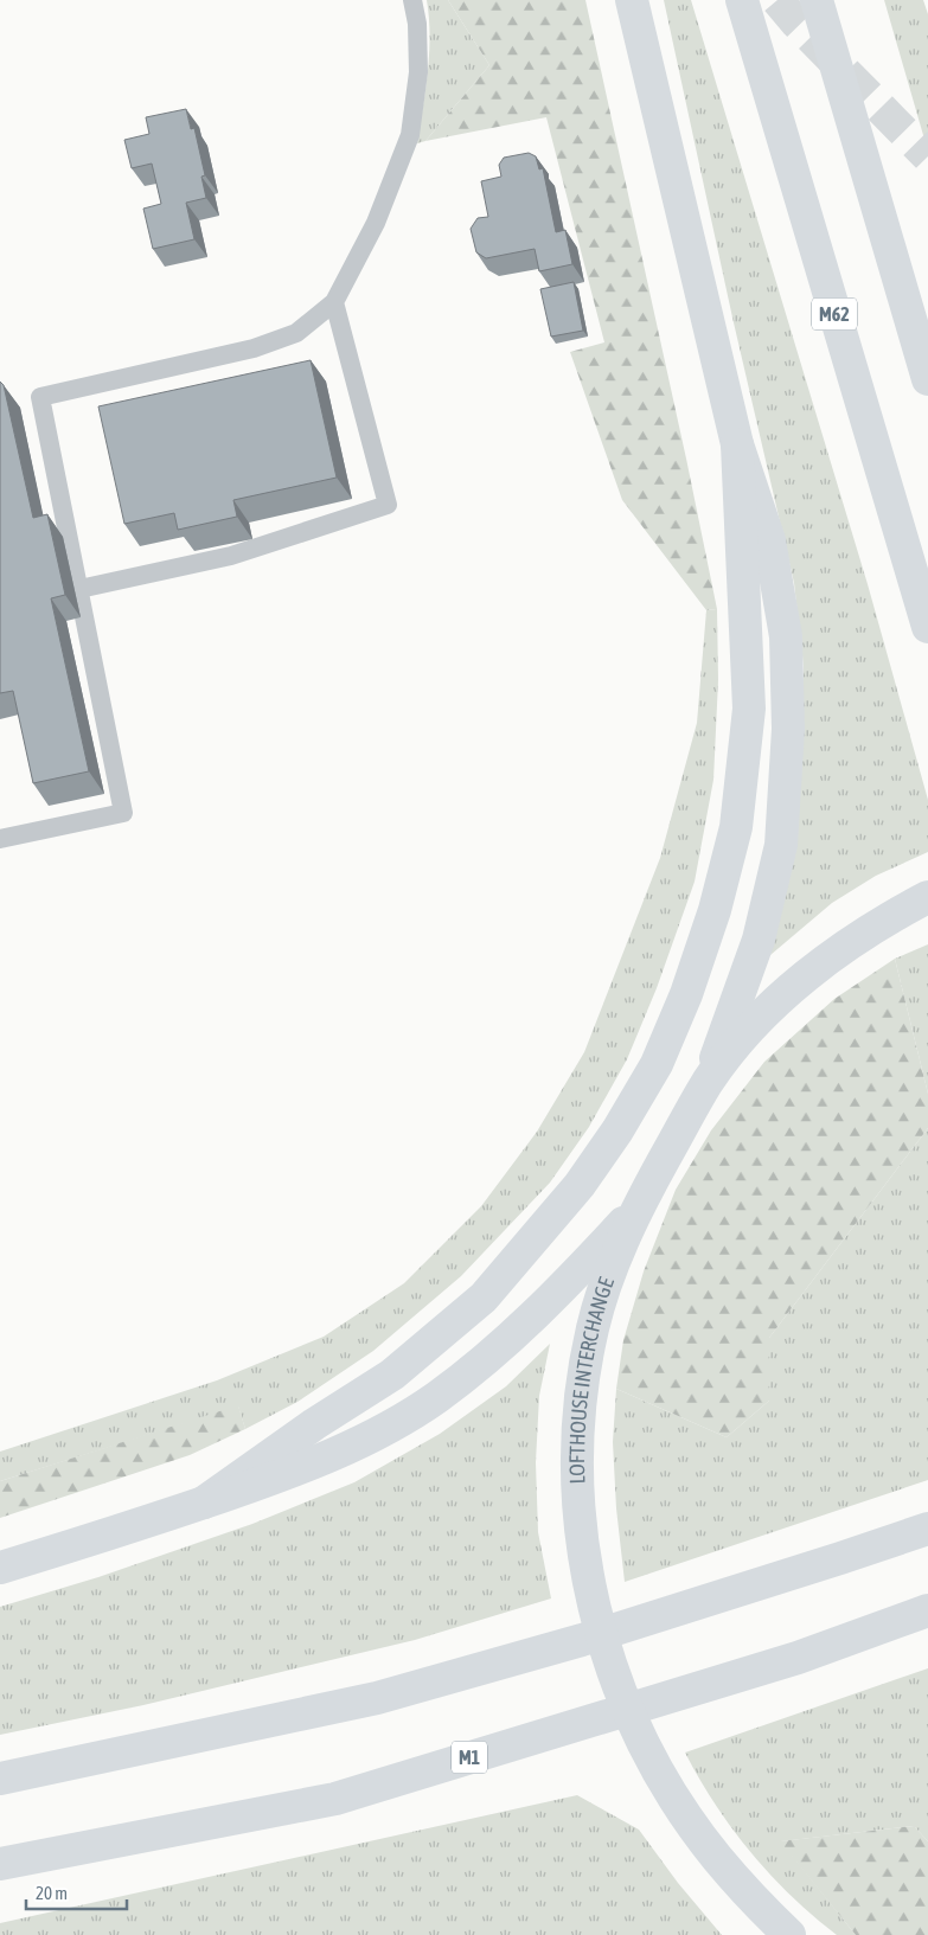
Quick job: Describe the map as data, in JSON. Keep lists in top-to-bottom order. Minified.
{"streets":{"highway":["M62","LOFTHOUSE INTERCHANGE","M1"]},"scale_bar":"20 m"}
